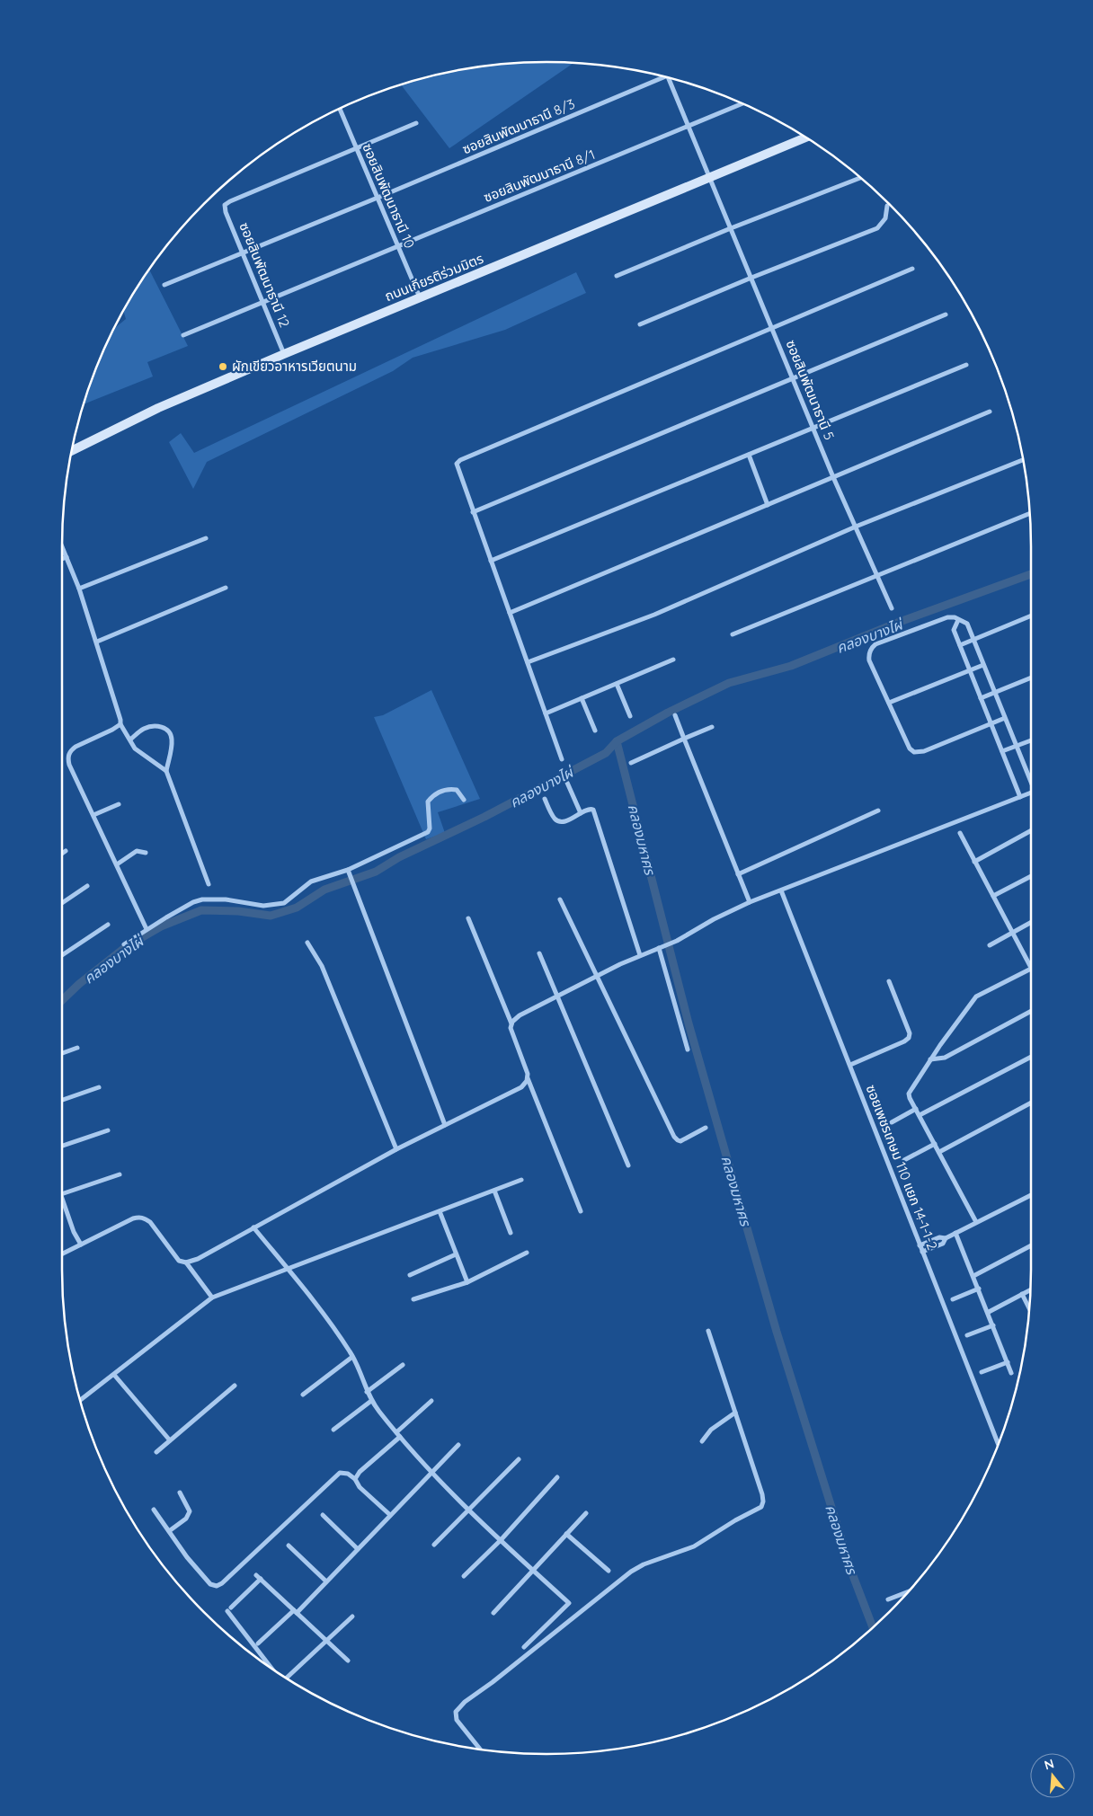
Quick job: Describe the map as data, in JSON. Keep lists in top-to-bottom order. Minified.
{"streets":{"street":["ซอยสินพัฒนาธานี 8/3","ซอยสินพัฒนาธานี 8/1","ซอยสินพัฒนาธานี 10","ซอยสินพัฒนาธานี 12","ถนนเกียรติร่วมมิตร","ซอยสินพัฒนาธานี 5","ซอยเพชรเกษม 110 แยก 14-1-1-2"]},"crossings":[["ซอยสินพัฒนาธานี 8/3","ซอยสินพัฒนาธานี 10"],["ซอยสินพัฒนาธานี 8/3","ซอยสินพัฒนาธานี 12"],["ซอยสินพัฒนาธานี 8/1","ซอยสินพัฒนาธานี 10"],["ซอยสินพัฒนาธานี 8/1","ซอยสินพัฒนาธานี 12"],["ซอยสินพัฒนาธานี 8/1","ซอยสินพัฒนาธานี 5"],["ซอยสินพัฒนาธานี 10","ซอยสินพัฒนาธานี 12"],["ซอยสินพัฒนาธานี 10","ถนนเกียรติร่วมมิตร"],["ซอยสินพัฒนาธานี 12","ถนนเกียรติร่วมมิตร"],["ถนนเกียรติร่วมมิตร","ซอยสินพัฒนาธานี 5"]],"water":["คลองบางไผ่","คลองมหาศร"],"places":["ผักเขียวอาหารเวียตนาม"],"north":"top"}
